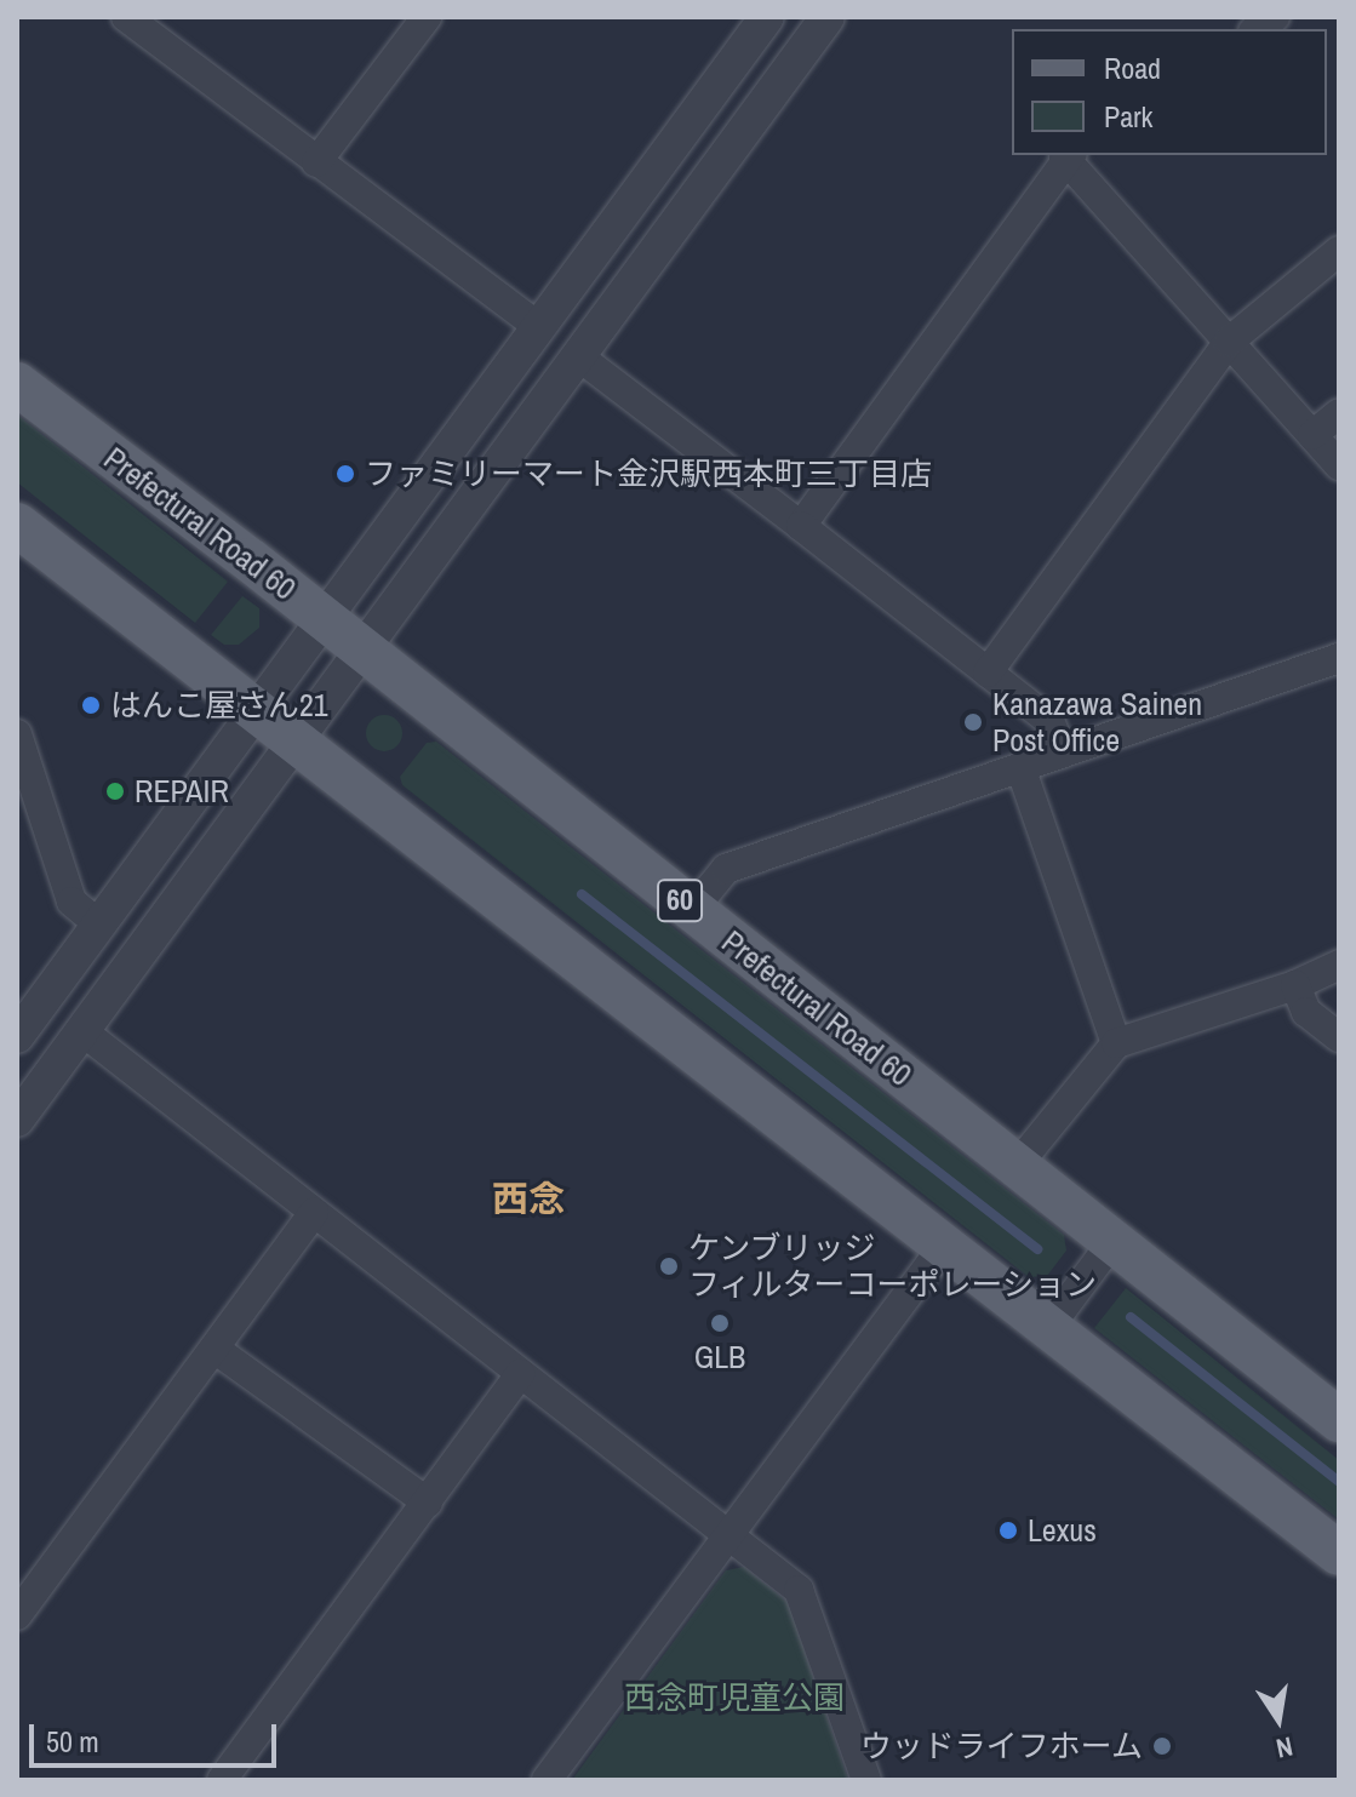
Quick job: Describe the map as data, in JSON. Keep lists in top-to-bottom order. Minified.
{"streets":{"main road":["Prefectural Road 60","60"]},"districts":["西念"],"parks":["西念町児童公園"],"places":["ファミリーマート金沢駅西本町三丁目店","はんこ屋さん21","Kanazawa Sainen Post Office","REPAIR","ケンブリッジ フィルターコーポレーション","GLB","Lexus","ウッドライフホーム"],"legend":["Road","Park"],"scale_bar":"50 m","north":"bottom"}
